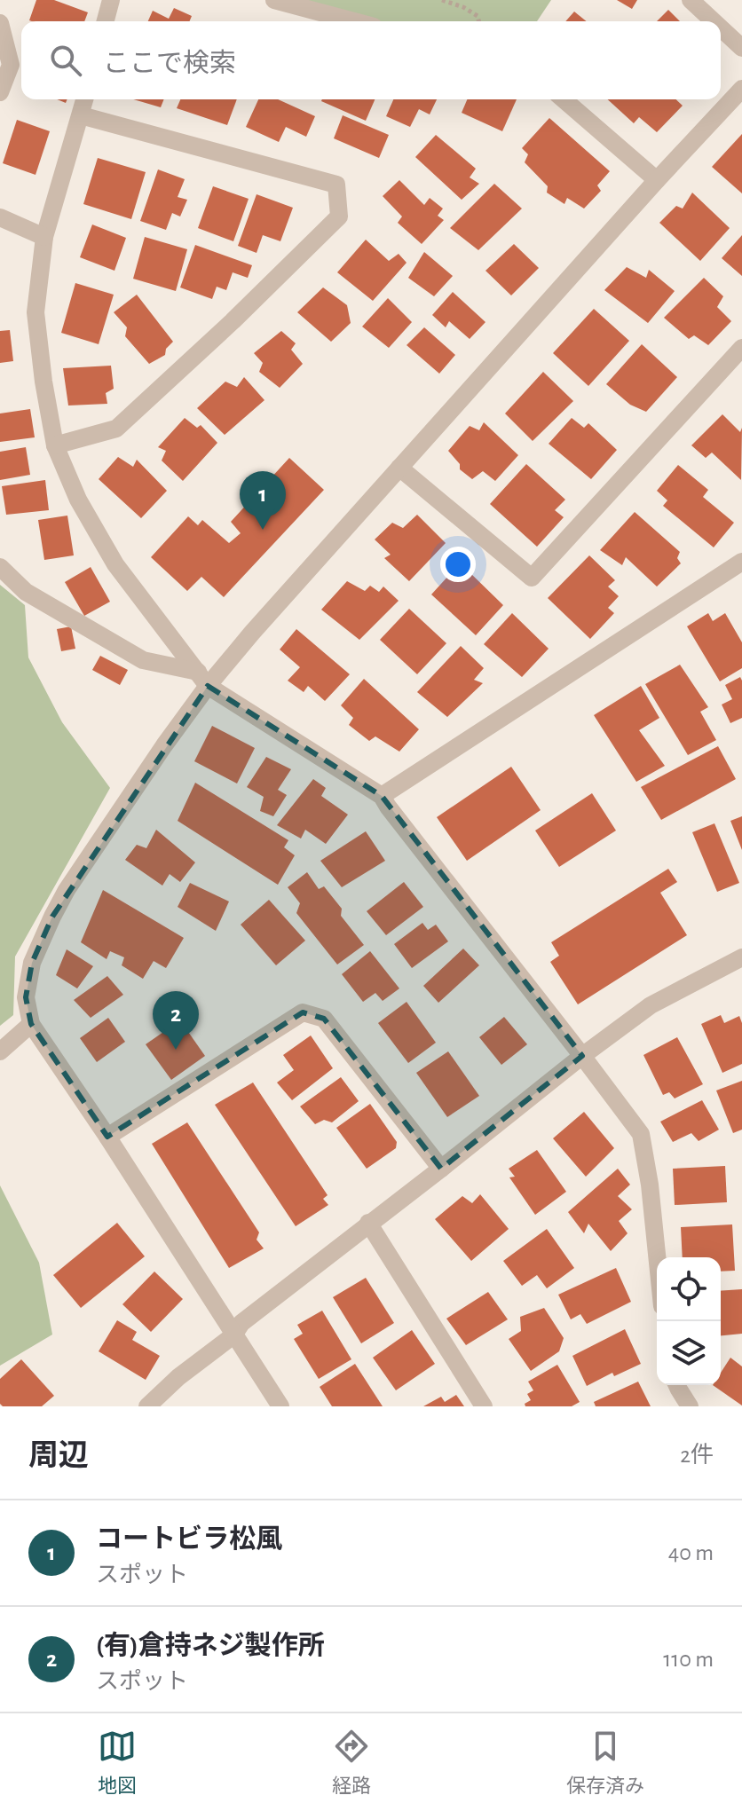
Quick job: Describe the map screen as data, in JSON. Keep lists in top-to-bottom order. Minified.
{"page":{"search":"ここで検索","pins":["1","2"],"heading":["周辺","2件"],"list":[{"mark":"1","name":"コートビラ松風","note":"スポット","value":"40 m"},{"mark":"2","name":"(有)倉持ネジ製作所","note":"スポット","value":"110 m"}],"nav":["地図","経路","保存済み"]}}
